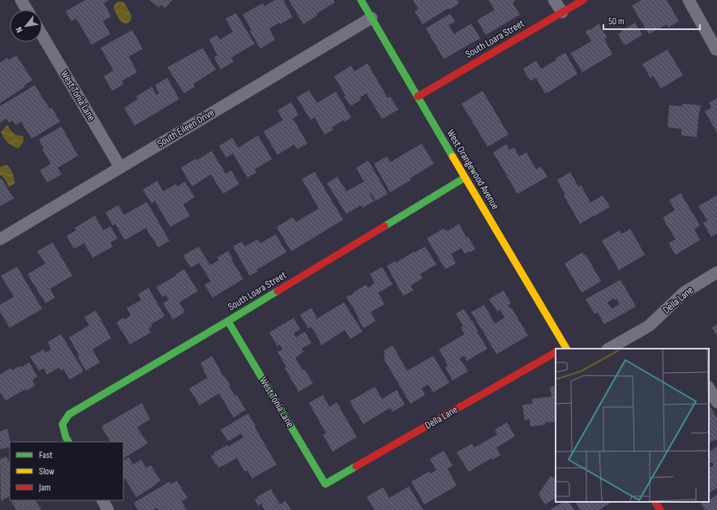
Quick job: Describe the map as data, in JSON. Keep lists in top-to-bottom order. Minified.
{"streets":{"street":["South Loara Street","West Tonia Lane","South Eileen Drive","West Orangewood Avenue","Della Lane"]},"crossings":[["South Loara Street","West Tonia Lane"],["South Loara Street","West Orangewood Avenue"],["West Tonia Lane","South Eileen Drive"],["West Tonia Lane","Della Lane"],["South Eileen Drive","West Orangewood Avenue"]],"legend":["Fast","Slow","Jam"],"scale_bar":"50 m","north":"bottom left"}
